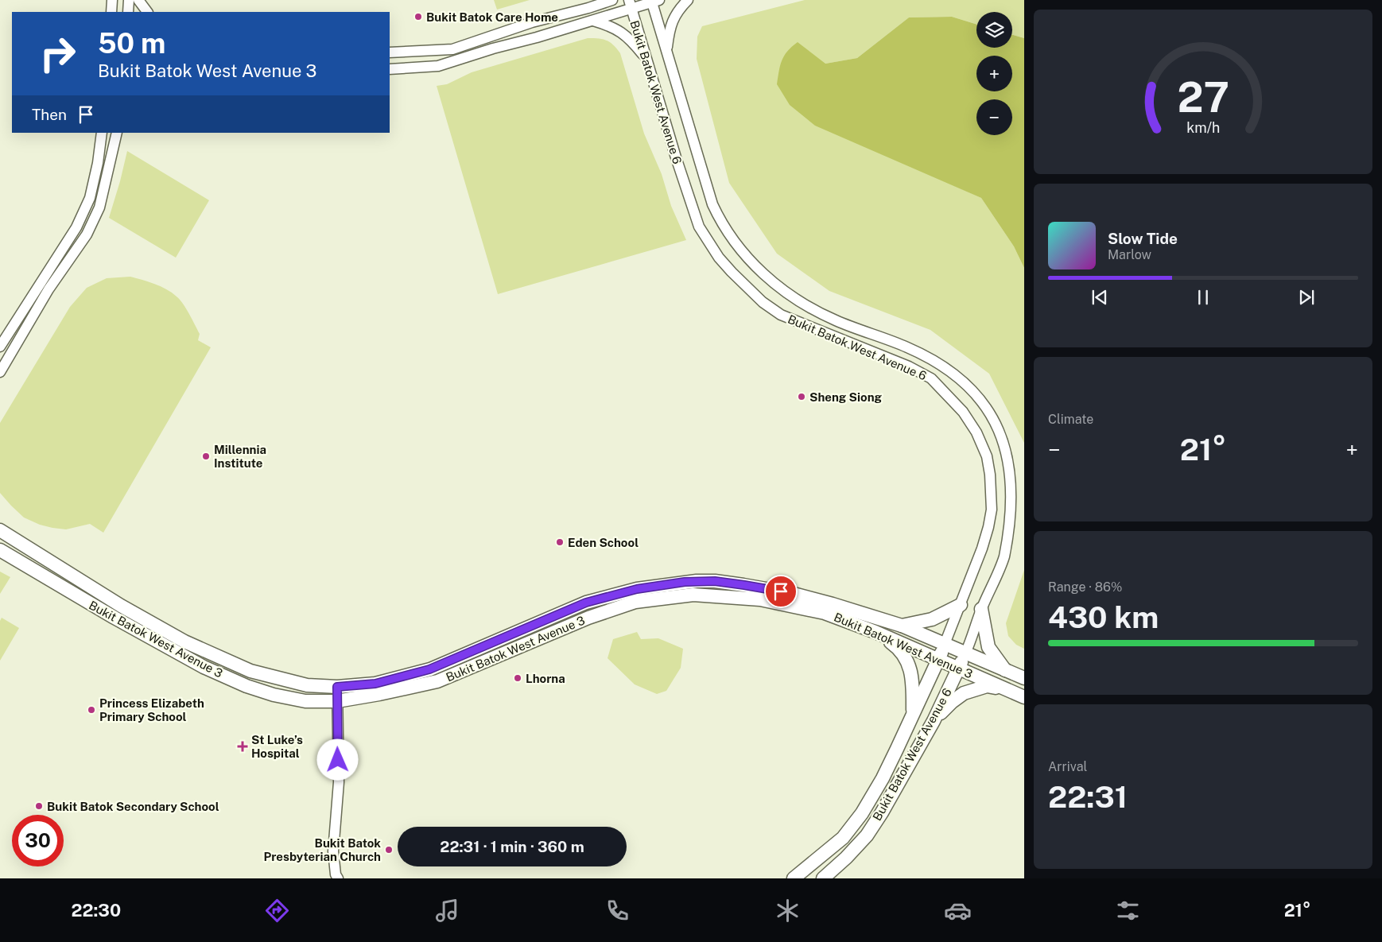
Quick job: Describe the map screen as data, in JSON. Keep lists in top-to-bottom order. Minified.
{"streets":{"main road":["Bukit Batok West Avenue 6","Bukit Batok West Avenue 3"]},"crossings":[["Bukit Batok West Avenue 6","Bukit Batok West Avenue 3"]],"places":{"other":["Bukit Batok Care Home","Sheng Siong","Millennia Institute","Eden School","Lhorna","Princess Elizabeth Primary School","Bukit Batok Secondary School","Bukit Batok Presbyterian Church"],"health":["St Luke’s Hospital"]},"page":{"map_buttons":["+","−"],"turn":["50 m","Bukit Batok West Avenue 3"],"then":"Then","song":["Slow Tide","Marlow"],"tile":["Climate",["Range · 86%","430 km"],["Arrival","22:31"]],"heat":["−","21°","+"],"limit":"30","trip":"22:31 · 1 min · 360 m","tabs":["22:30","21°"],"gauge":["27","km/h"]}}
